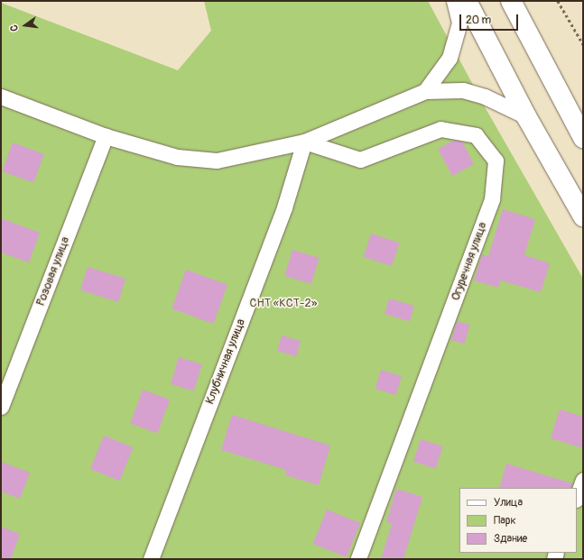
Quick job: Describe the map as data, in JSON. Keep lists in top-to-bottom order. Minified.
{"streets":{"street":["Огуречная улица","Розовая улица","Клубничная улица"]},"crossings":[["Огуречная улица","Клубничная улица"]],"parks":["СНТ «КСТ-2»"],"legend":["Улица","Парк","Здание"],"scale_bar":"20 m","north":"left"}
